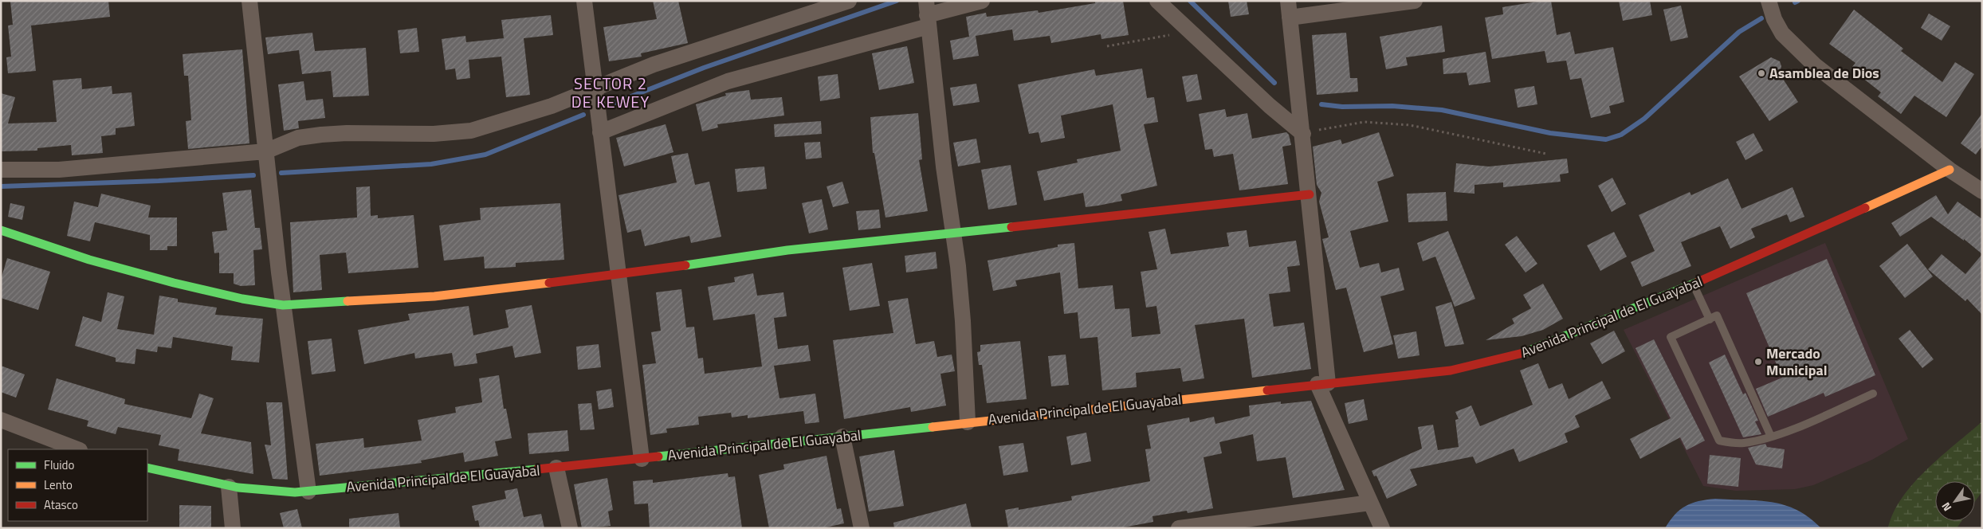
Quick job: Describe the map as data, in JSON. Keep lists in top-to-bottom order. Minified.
{"streets":{"street":["Avenida Principal de El Guayabal"]},"districts":["SECTOR 2 DE KEWEY"],"places":["Asamblea de Dios","Mercado Municipal"],"legend":["Fluido","Lento","Atasco"],"north":"bottom left"}
